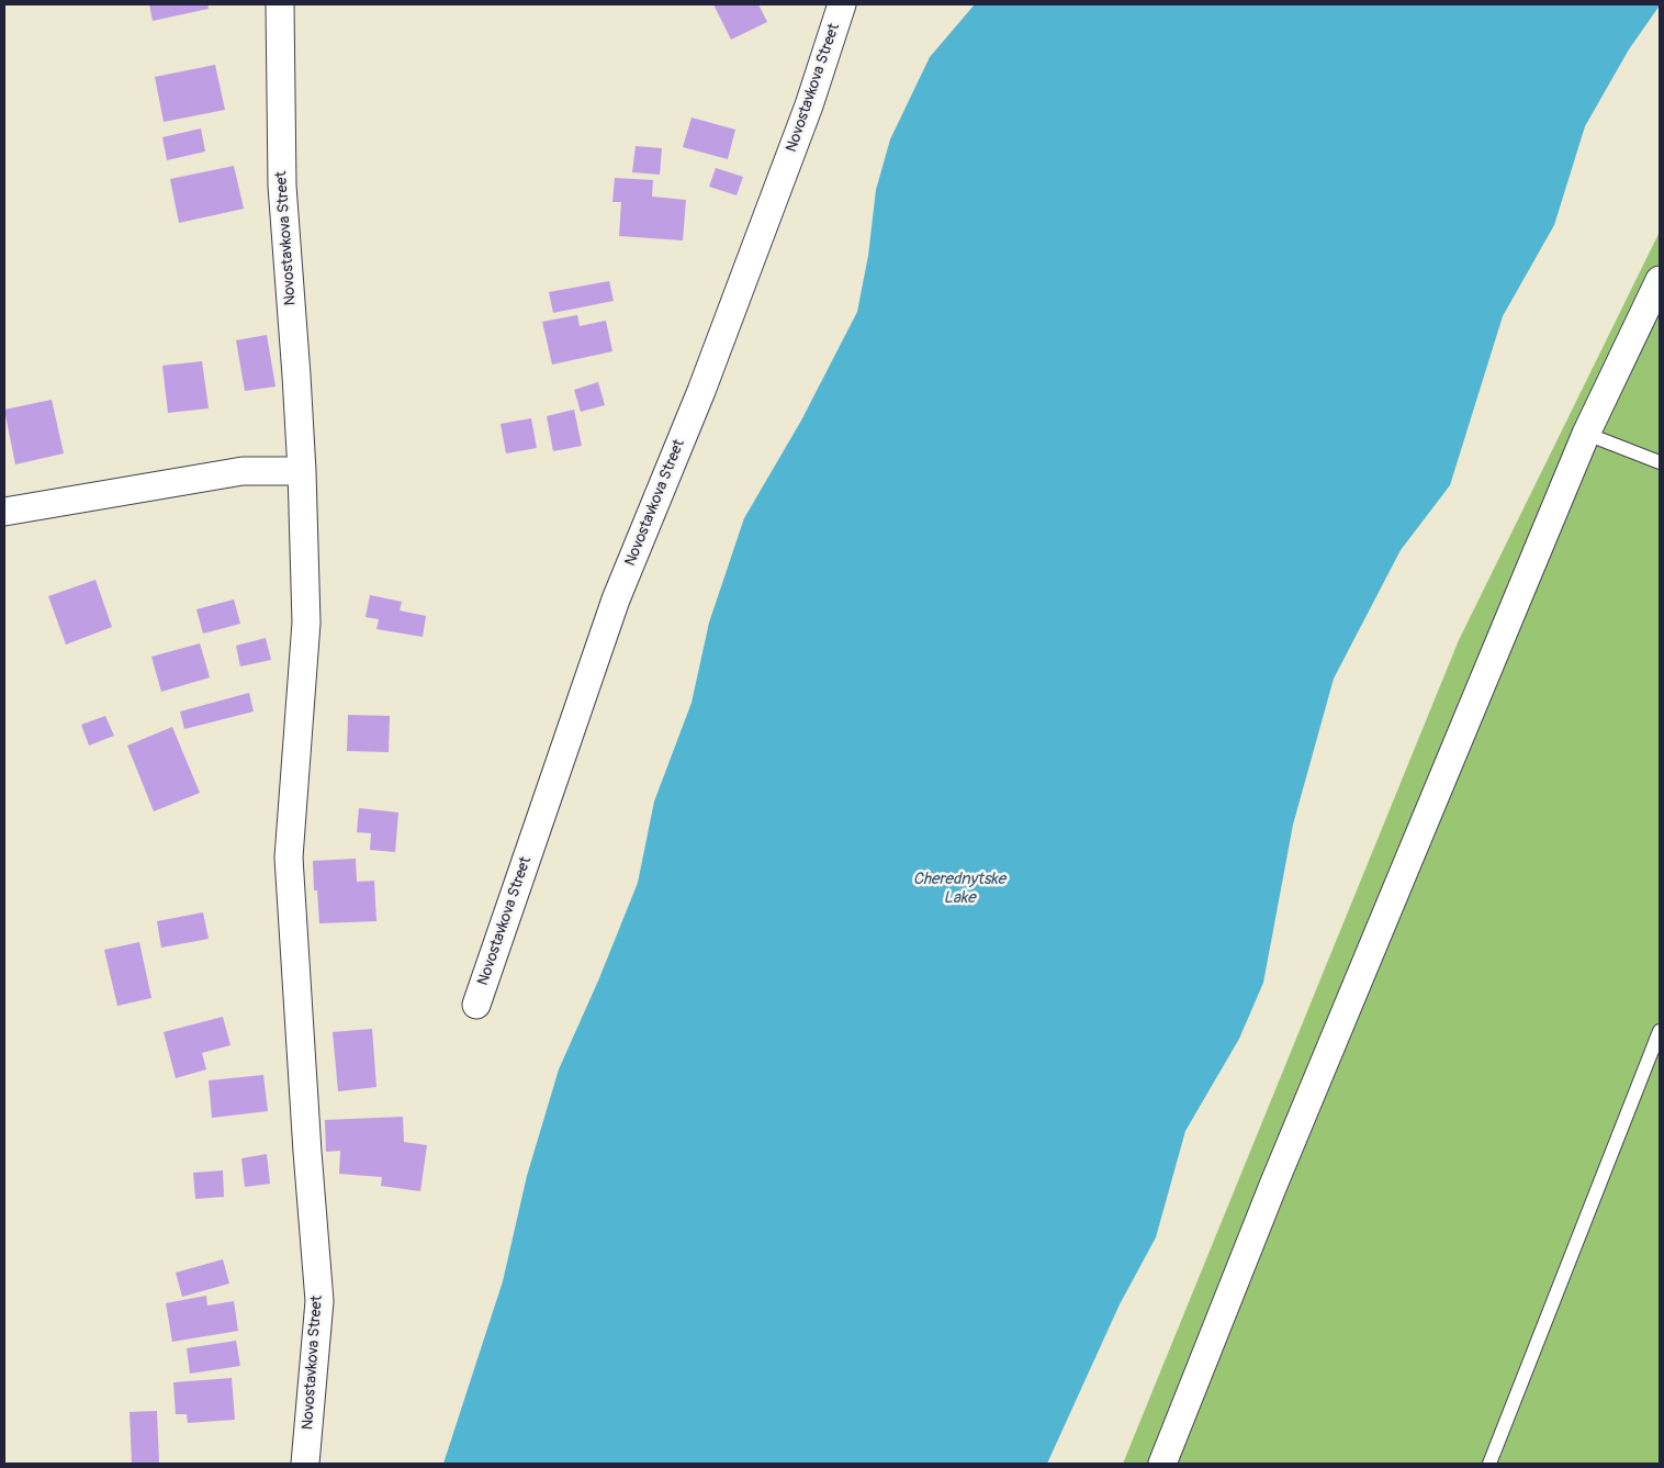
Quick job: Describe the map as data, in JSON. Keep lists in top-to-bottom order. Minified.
{"streets":{"street":["Novostavkova Street"]},"water":["Cherednytske Lake"]}
